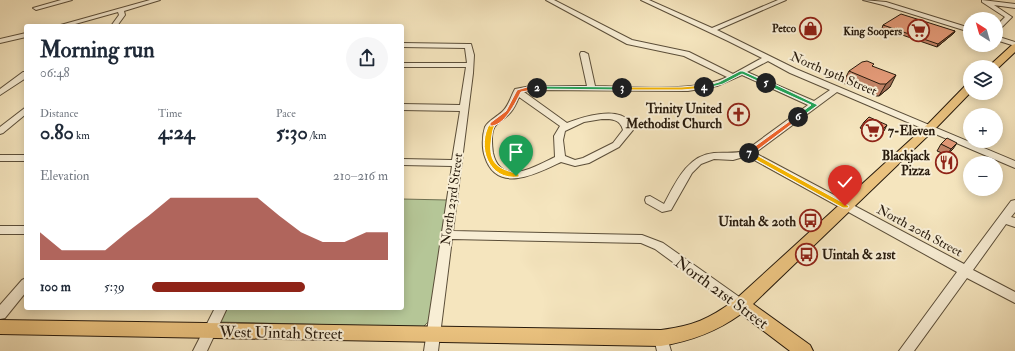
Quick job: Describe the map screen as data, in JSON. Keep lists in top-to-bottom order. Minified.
{"streets":{"main road":["North 21st Street","West Uintah Street"],"street":["North 19th Street","North 23rd Street","North 20th Street"]},"crossings":[["North 19th Street","West Uintah Street"],["North 23rd Street","North 21st Street"],["North 23rd Street","West Uintah Street"],["North 20th Street","West Uintah Street"],["North 21st Street","West Uintah Street"]],"places":{"shop":["Petco"],"supermarket":["King Soopers","7-Eleven"],"church":["Trinity United Methodist Church"],"restaurant":["Blackjack Pizza"],"bus stop":["Uintah & 20th","Uintah & 21st"]},"north":"top left","page":{"map_buttons":["+","−"],"heading":["Morning run","06:48"],"pins":["5","4","2","3","6","7"],"stats":[["Distance","0.80 km"],["Time","4:24"],["Pace","5:30 /km"]],"chart":["Elevation","210–216 m"],"list":[{"name":"100 m","note":"5:39"}]}}
